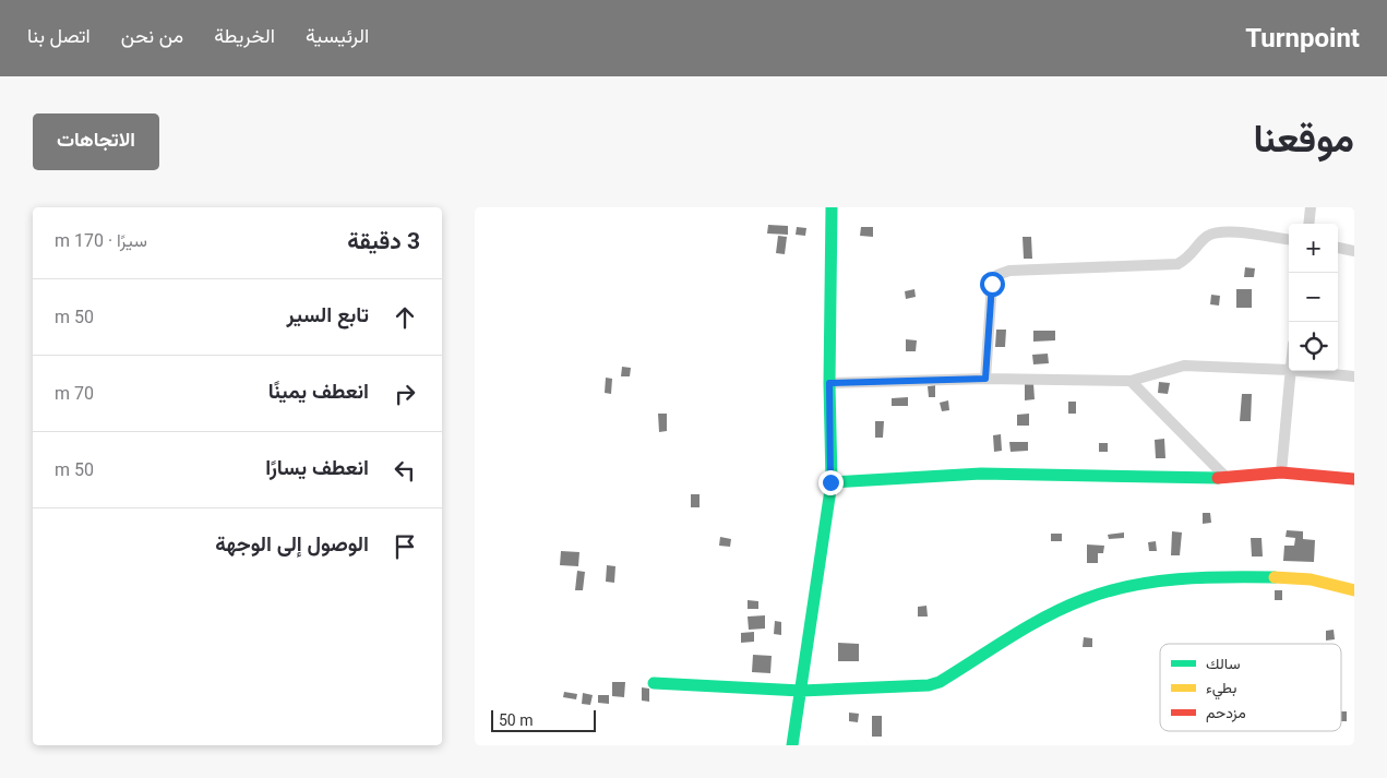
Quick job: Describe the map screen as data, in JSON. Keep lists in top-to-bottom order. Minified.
{"legend":["سالك","بطيء","مزدحم"],"scale_bar":"50 m","page":{"header":"Turnpoint","nav":["الرئيسية","الخريطة","من نحن","اتصل بنا"],"title":"موقعنا","buttons":"الاتجاهات","heading":["3 دقيقة","سيرًا · 170 m"],"map_buttons":["+","−"],"list":[["تابع السير","50 m"],["انعطف يمينًا","70 m"],["انعطف يسارًا","50 m"],"الوصول إلى الوجهة"],"scale":"50 m"}}
